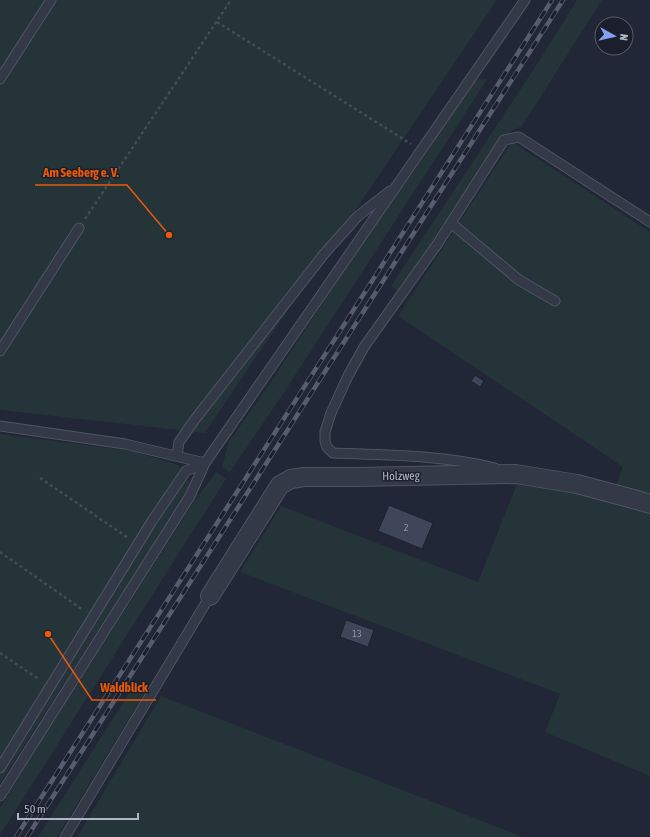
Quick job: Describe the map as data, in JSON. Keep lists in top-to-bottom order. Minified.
{"streets":{"street":["Holzweg"]},"places":["Am Seeberg e. V.","Waldblick"],"house_numbers":["2","13"],"scale_bar":"50 m","north":"right"}
